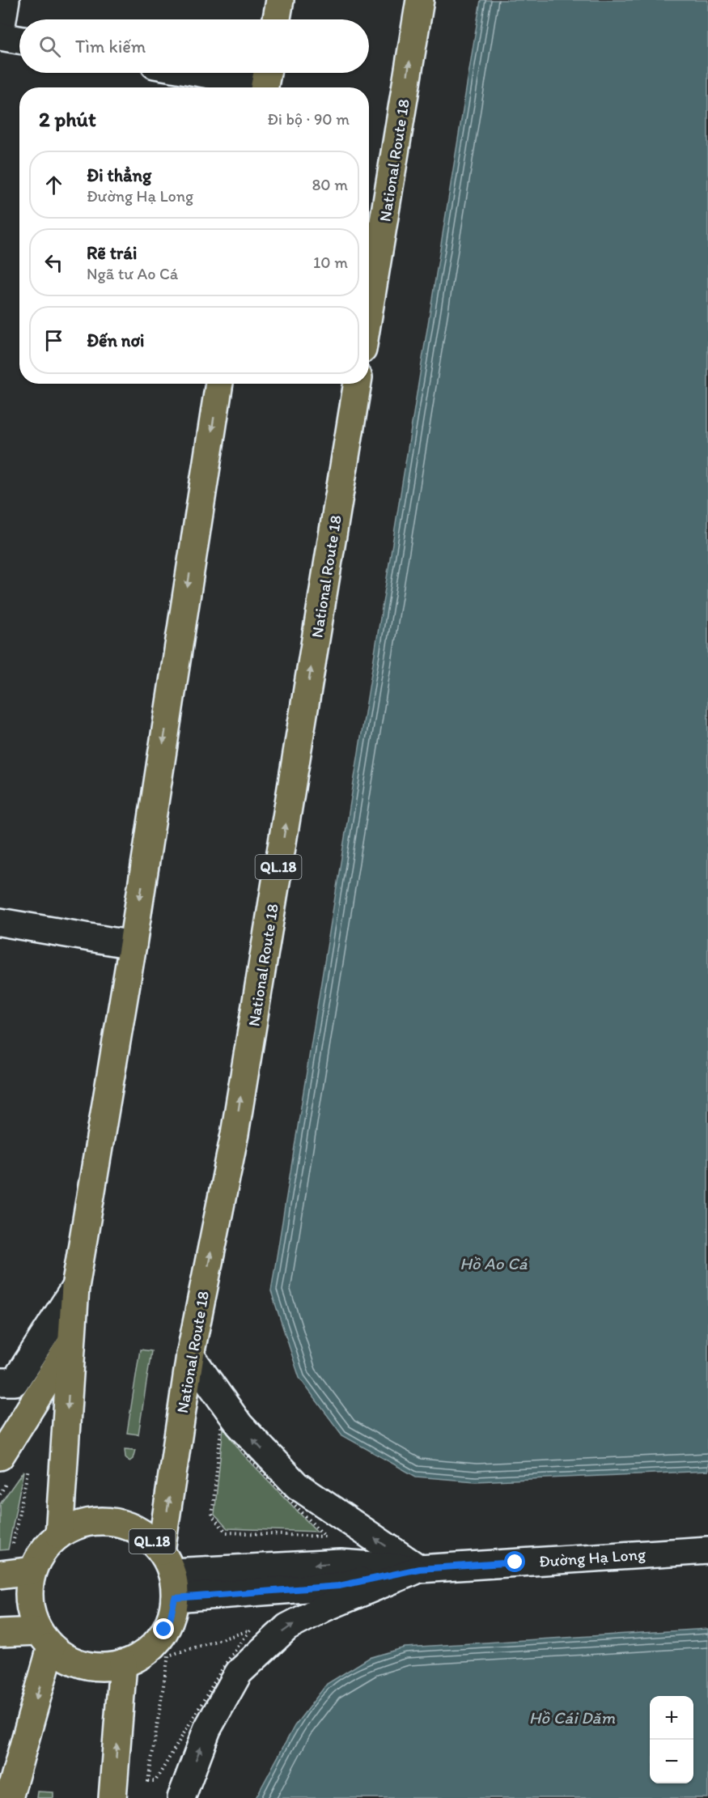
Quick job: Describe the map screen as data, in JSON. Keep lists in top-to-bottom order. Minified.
{"streets":{"main road":["National Route 18","QL.18","Đường Hạ Long"]},"crossings":[["National Route 18","QL.18"],["National Route 18","Đường Hạ Long"],["QL.18","Đường Hạ Long"]],"water":["Hồ Ao Cá","Hồ Cái Dăm"],"page":{"search":"Tìm kiếm","heading":["2 phút","Đi bộ · 90 m"],"list":[["Đi thẳng","Đường Hạ Long","80 m"],["Rẽ trái","Ngã tư Ao Cá","10 m"],"Đến nơi"],"map_buttons":["+","−"]}}
